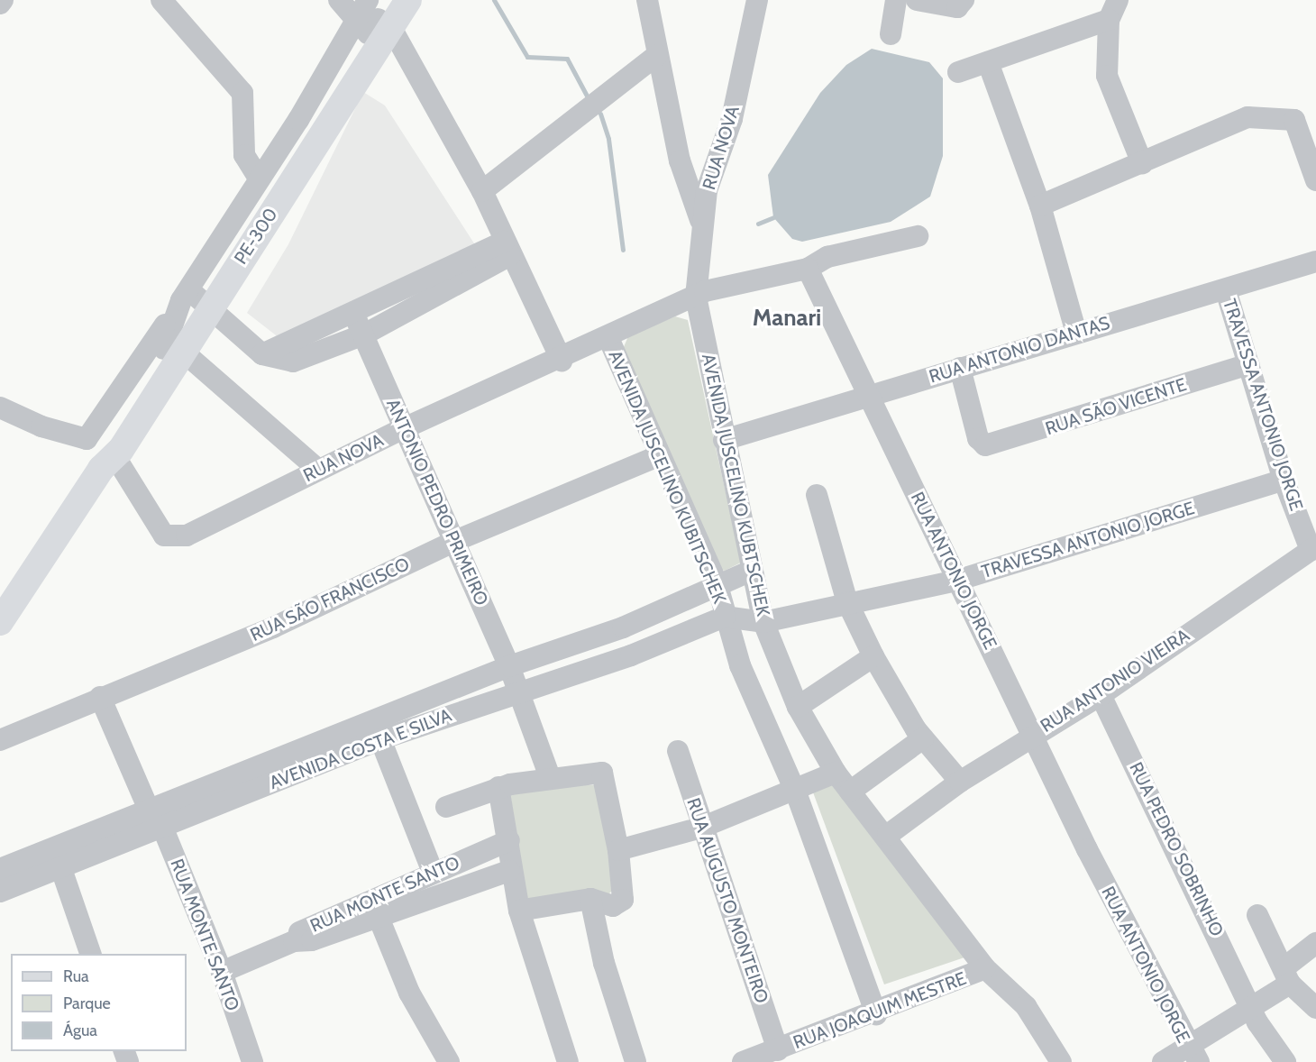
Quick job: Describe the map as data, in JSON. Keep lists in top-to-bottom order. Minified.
{"streets":{"main road":["PE-300"],"street":["RUA NOVA","RUA ANTONIO DANTAS","TRAVESSA ANTONIO JORGE","RUA SÃO VICENTE","AVENIDA JUSCELINO KUBITSCHEK","AVENIDA JUSCELINO KUBTSCHEK","ANTONIO PEDRO PRIMEIRO","RUA ANTONIO JORGE","RUA SÃO FRANCISCO","RUA ANTONIO VIEIRA","AVENIDA COSTA E SILVA","RUA PEDRO SOBRINHO","RUA MONTE SANTO","RUA AUGUSTO MONTEIRO","RUA JOAQUIM MESTRE"]},"crossings":[["RUA NOVA","PE-300"],["RUA NOVA","AVENIDA JUSCELINO KUBITSCHEK"],["RUA NOVA","AVENIDA JUSCELINO KUBTSCHEK"],["RUA NOVA","ANTONIO PEDRO PRIMEIRO"],["RUA ANTONIO DANTAS","TRAVESSA ANTONIO JORGE"],["RUA ANTONIO DANTAS","RUA SÃO VICENTE"],["RUA ANTONIO DANTAS","AVENIDA JUSCELINO KUBTSCHEK"],["RUA ANTONIO DANTAS","RUA ANTONIO JORGE"],["TRAVESSA ANTONIO JORGE","RUA SÃO VICENTE"],["TRAVESSA ANTONIO JORGE","AVENIDA JUSCELINO KUBTSCHEK"],["TRAVESSA ANTONIO JORGE","RUA ANTONIO JORGE"],["TRAVESSA ANTONIO JORGE","RUA ANTONIO VIEIRA"],["AVENIDA JUSCELINO KUBITSCHEK","RUA SÃO FRANCISCO"],["AVENIDA JUSCELINO KUBITSCHEK","AVENIDA COSTA E SILVA"],["AVENIDA JUSCELINO KUBITSCHEK","RUA JOAQUIM MESTRE"],["AVENIDA JUSCELINO KUBTSCHEK","RUA ANTONIO VIEIRA"],["AVENIDA JUSCELINO KUBTSCHEK","AVENIDA COSTA E SILVA"],["AVENIDA JUSCELINO KUBTSCHEK","RUA JOAQUIM MESTRE"],["ANTONIO PEDRO PRIMEIRO","RUA SÃO FRANCISCO"],["ANTONIO PEDRO PRIMEIRO","AVENIDA COSTA E SILVA"],["RUA ANTONIO JORGE","RUA ANTONIO VIEIRA"],["RUA SÃO FRANCISCO","RUA MONTE SANTO"],["RUA ANTONIO VIEIRA","RUA PEDRO SOBRINHO"],["AVENIDA COSTA E SILVA","RUA MONTE SANTO"],["RUA AUGUSTO MONTEIRO","RUA JOAQUIM MESTRE"]],"districts":["Manari"],"legend":["Rua","Parque","Água"]}
